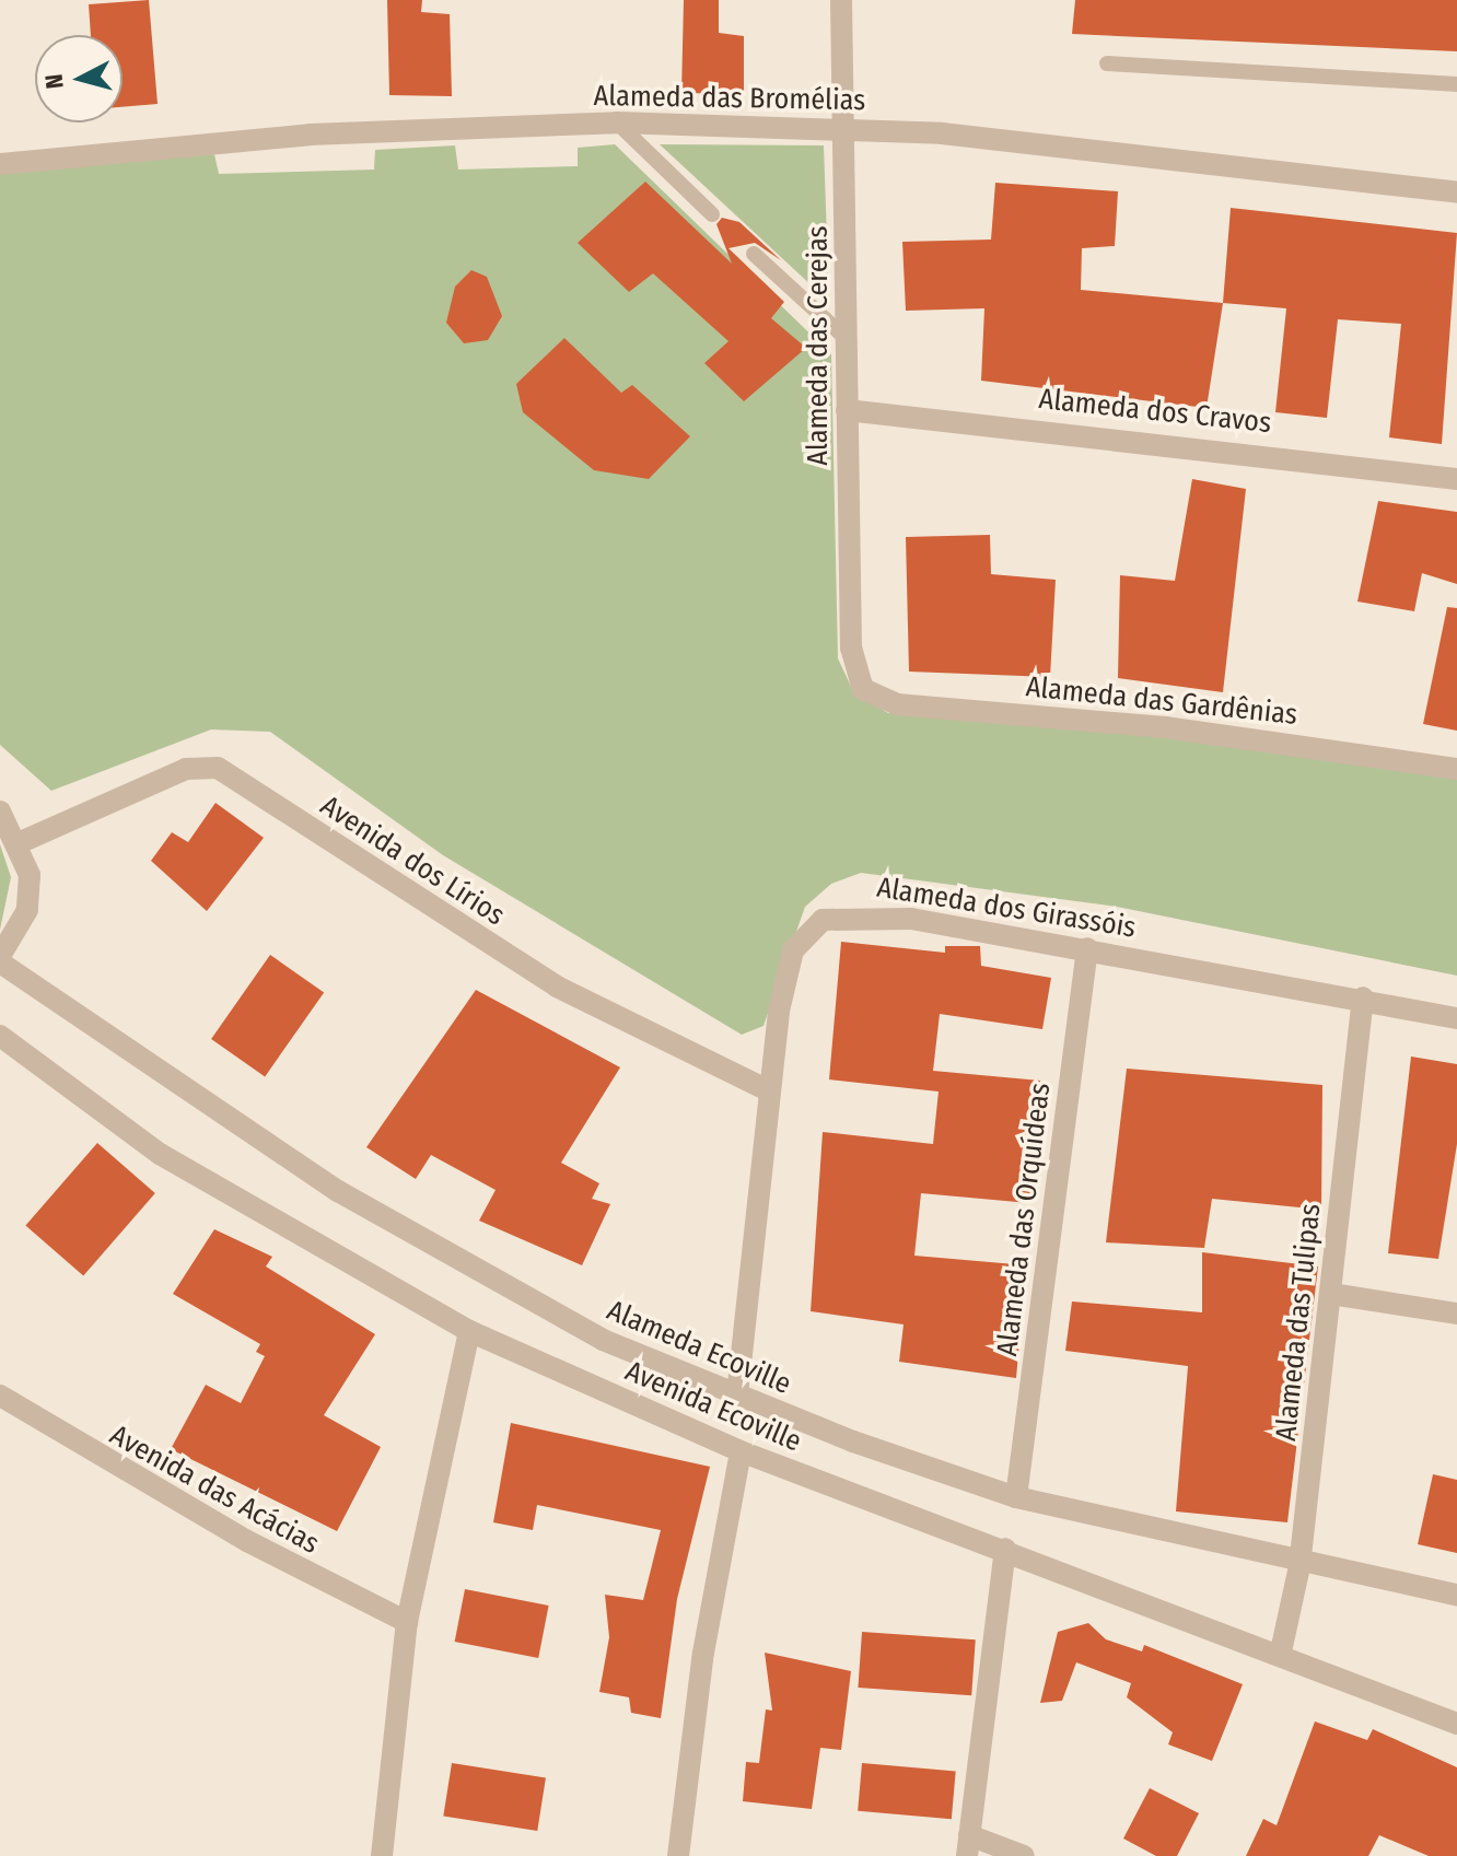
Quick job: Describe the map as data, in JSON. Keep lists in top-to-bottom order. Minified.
{"streets":{"street":["Alameda das Bromélias","Alameda das Cerejas","Alameda dos Cravos","Alameda das Gardênias","Avenida dos Lírios","Alameda dos Girassóis","Alameda das Orquídeas","Alameda das Tulipas","Alameda Ecoville","Avenida Ecoville","Avenida das Acácias"]},"crossings":[["Alameda das Bromélias","Alameda das Cerejas"],["Alameda das Cerejas","Alameda dos Cravos"],["Alameda das Cerejas","Alameda das Gardênias"],["Avenida dos Lírios","Alameda dos Girassóis"],["Alameda dos Girassóis","Alameda das Orquídeas"],["Alameda dos Girassóis","Alameda das Tulipas"],["Alameda dos Girassóis","Alameda Ecoville"],["Alameda das Orquídeas","Alameda Ecoville"],["Alameda das Tulipas","Alameda Ecoville"],["Alameda das Tulipas","Avenida Ecoville"]],"north":"left"}
